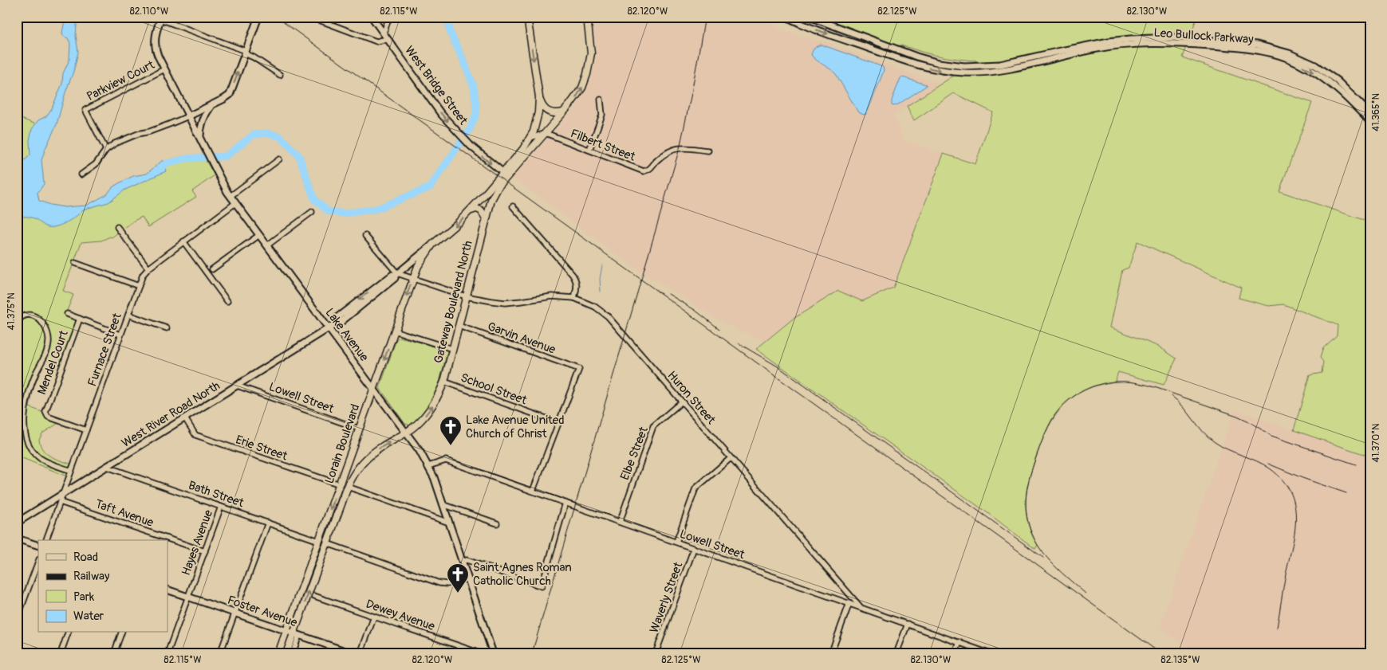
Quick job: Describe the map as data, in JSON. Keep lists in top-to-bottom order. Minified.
{"streets":{"main road":["Gateway Boulevard North","West River Road North","Lorain Boulevard"],"street":["Leo Bullock Parkway","Parkview Court","West Bridge Street","Filbert Street","Lake Avenue","Garvin Avenue","Furnace Street","Mendel Court","School Street","Lowell Street","Huron Street","Erie Street","Elbe Street","Bath Street","Taft Avenue","Hayes Avenue","Waverly Street","Foster Avenue","Dewey Avenue"]},"crossings":[["Parkview Court","Lake Avenue"],["West Bridge Street","Gateway Boulevard North"],["West Bridge Street","West River Road North"],["Filbert Street","Gateway Boulevard North"],["Gateway Boulevard North","Lake Avenue"],["Gateway Boulevard North","Garvin Avenue"],["Gateway Boulevard North","School Street"],["Gateway Boulevard North","Huron Street"],["Gateway Boulevard North","West River Road North"],["Gateway Boulevard North","Lorain Boulevard"],["Lake Avenue","Furnace Street"],["Lake Avenue","Lowell Street"],["Lake Avenue","West River Road North"],["Lake Avenue","Lorain Boulevard"],["Garvin Avenue","School Street"],["Furnace Street","Mendel Court"],["Furnace Street","West River Road North"],["Furnace Street","Taft Avenue"],["Lowell Street","Huron Street"],["Lowell Street","West River Road North"],["Lowell Street","Lorain Boulevard"],["Lowell Street","Elbe Street"],["Lowell Street","Waverly Street"],["Huron Street","West River Road North"],["Huron Street","Lorain Boulevard"],["Huron Street","Elbe Street"],["West River Road North","Lorain Boulevard"],["West River Road North","Erie Street"],["West River Road North","Bath Street"],["Lorain Boulevard","Erie Street"],["Lorain Boulevard","Bath Street"],["Lorain Boulevard","Foster Avenue"],["Bath Street","Hayes Avenue"],["Taft Avenue","Hayes Avenue"],["Hayes Avenue","Foster Avenue"]],"one_way":["West Bridge Street","Gateway Boulevard North"],"places":{"church":["Lake Avenue United Church of Christ","Saint Agnes Roman Catholic Church"]},"legend":["Road","Railway","Park","Water"],"coordinates":["82.110°W","82.115°W","82.120°W","82.125°W","82.130°W","41.365°N","41.375°N","41.370°N","82.135°W"]}
